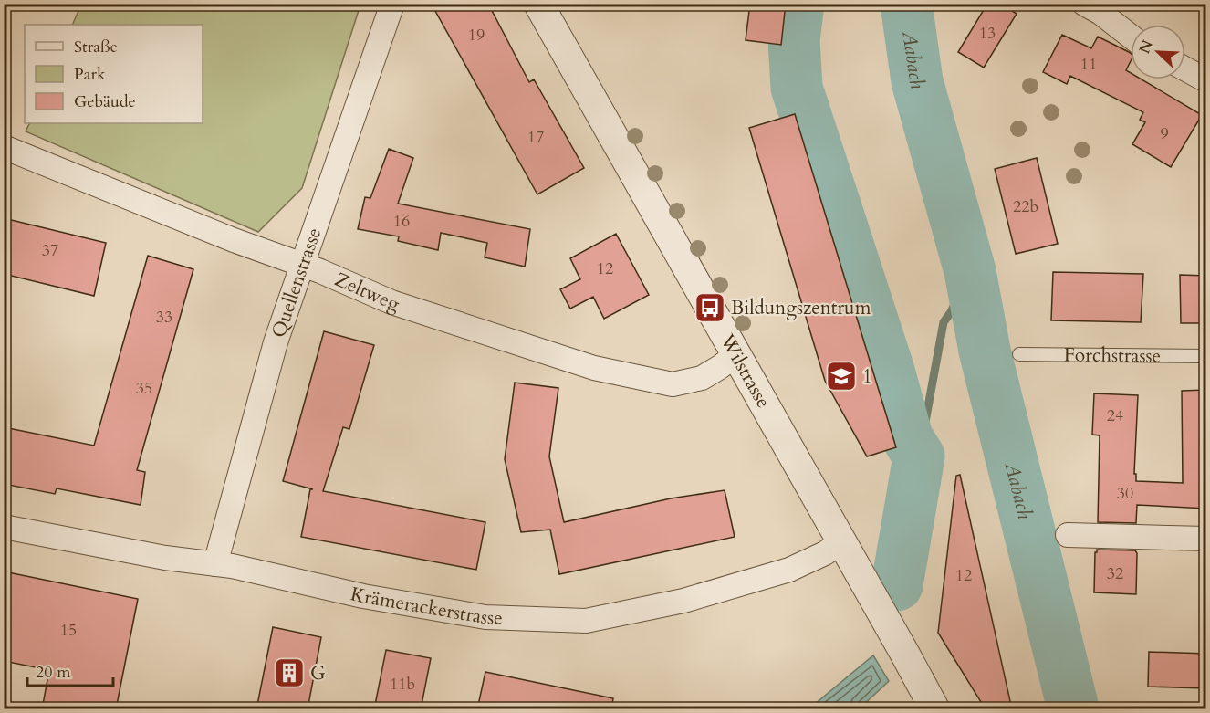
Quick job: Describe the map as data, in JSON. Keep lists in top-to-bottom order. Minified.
{"streets":{"street":["Quellenstrasse","Zeltweg","Wilstrasse","Krämerackerstrasse"],"lane":["Forchstrasse"]},"crossings":[["Quellenstrasse","Zeltweg"],["Quellenstrasse","Krämerackerstrasse"],["Zeltweg","Wilstrasse"],["Wilstrasse","Krämerackerstrasse"]],"water":["Aabach"],"places":{"bus stop":["Bildungszentrum"],"school or university":["1"],"building":["G"]},"house_numbers":["13","19","11","9","17","22b","16","37","12","33","35","24","30","32","12","15","11b"],"legend":["Straße","Park","Gebäude"],"scale_bar":"20 m","north":"top left"}
